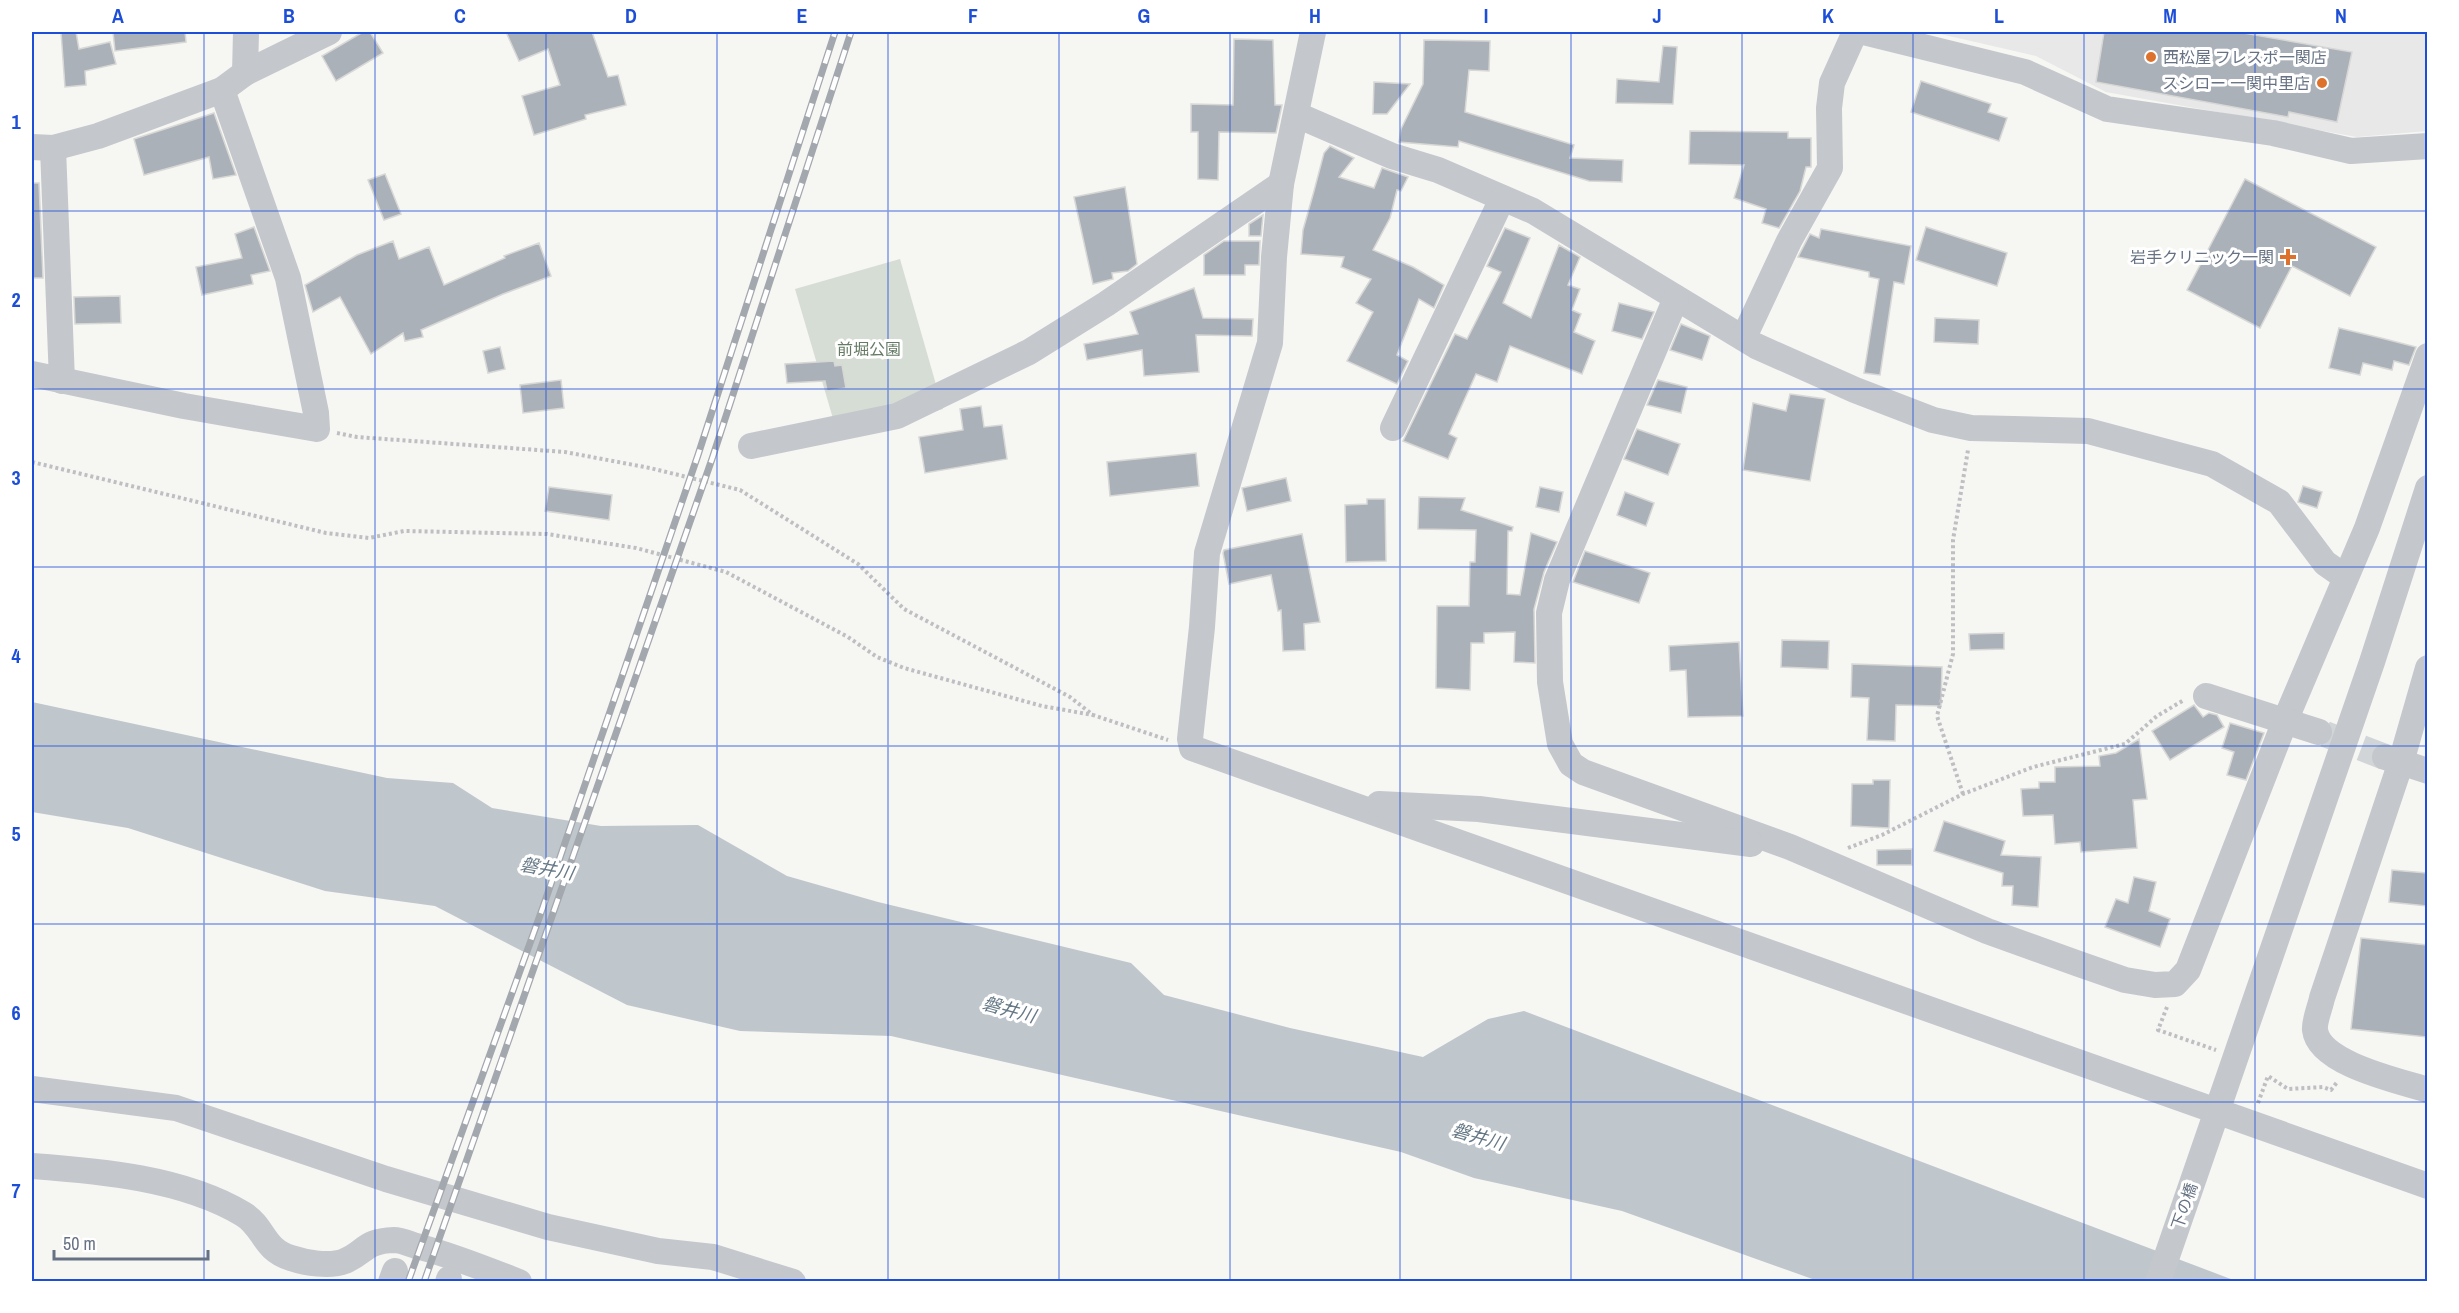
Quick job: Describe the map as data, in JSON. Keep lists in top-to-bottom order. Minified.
{"streets":{"street":["下の橋"]},"water":["磐井川"],"parks":["前堀公園"],"places":{"other":["西松屋 フレスポ一関店","スシロー 一関中里店"],"health":["岩手クリニック一関"]},"scale_bar":"50 m","grid":{"columns":["A","B","C","D","E","F","G","H","I","J","K","L","M","N"],"rows":["1","2","3","4","5","6","7"]}}
